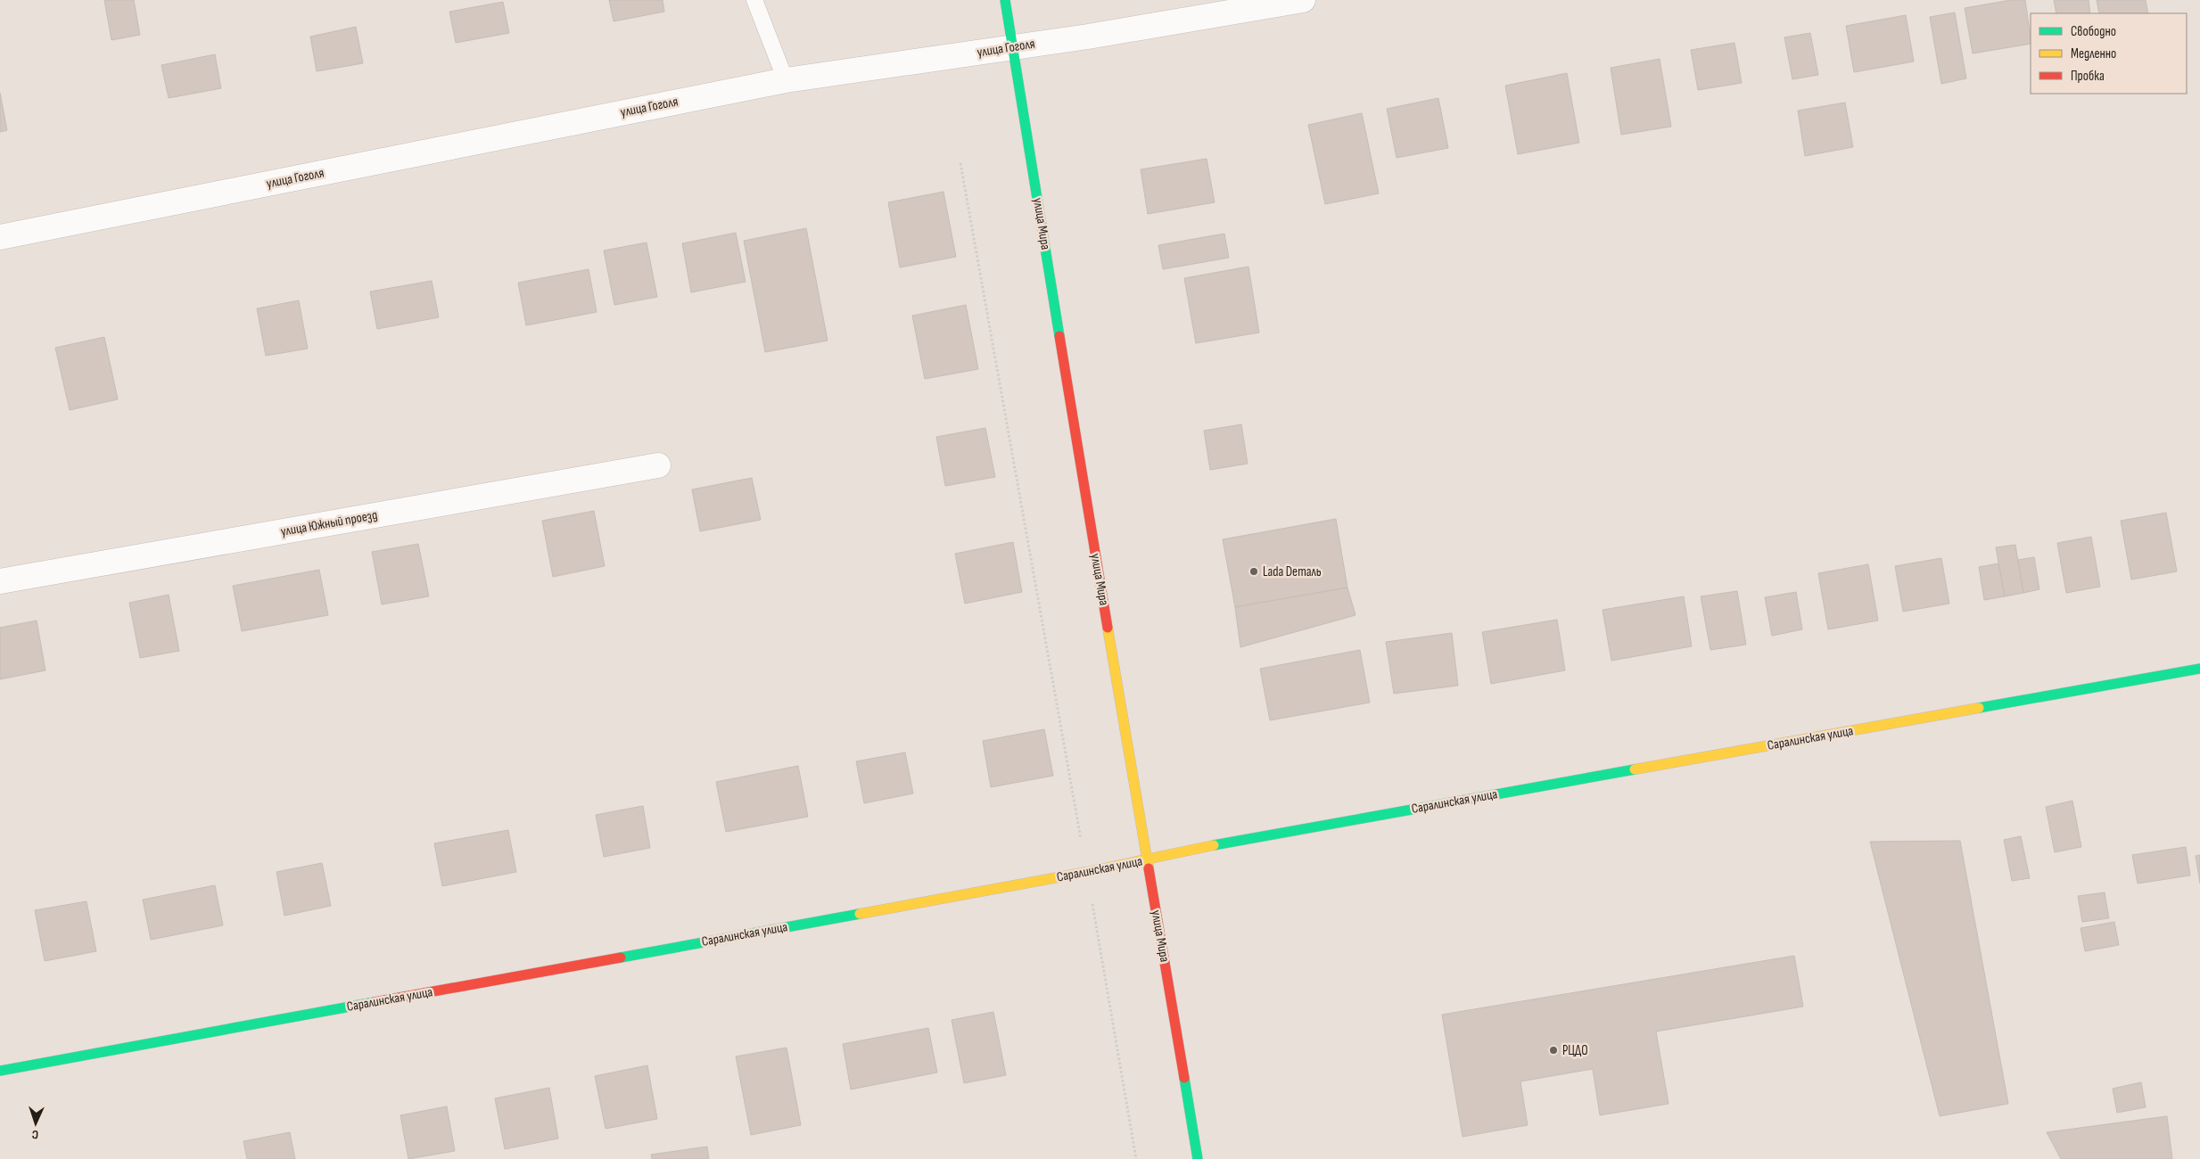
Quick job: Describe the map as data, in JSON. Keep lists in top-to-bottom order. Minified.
{"streets":{"street":["улица Гоголя","улица Мира","улица Южный проезд","Саралинская улица"]},"crossings":[["улица Гоголя","улица Мира"],["улица Мира","Саралинская улица"]],"places":["Lada Dеталь","РЦДО"],"legend":["Свободно","Медленно","Пробка"],"north":"bottom"}
